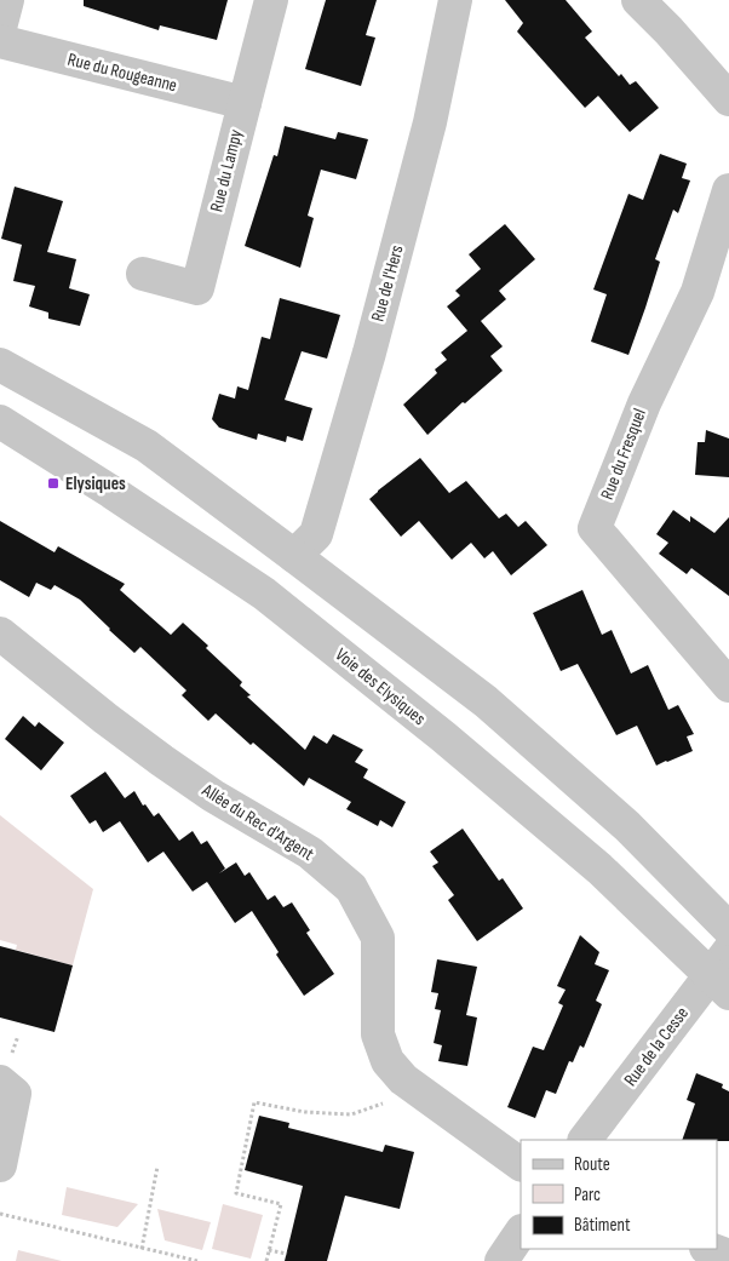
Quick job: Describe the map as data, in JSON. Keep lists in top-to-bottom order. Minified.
{"streets":{"street":["Rue du Rougeanne","Rue du Lampy","Rue de l'Hers","Rue du Fresquel","Voie des Elysiques","Allée du Rec d'Argent","Rue de la Cesse"]},"crossings":[["Rue du Rougeanne","Rue du Lampy"],["Voie des Elysiques","Rue de la Cesse"]],"places":{"transit":["Elysiques"]},"legend":["Route","Parc","Bâtiment"]}
